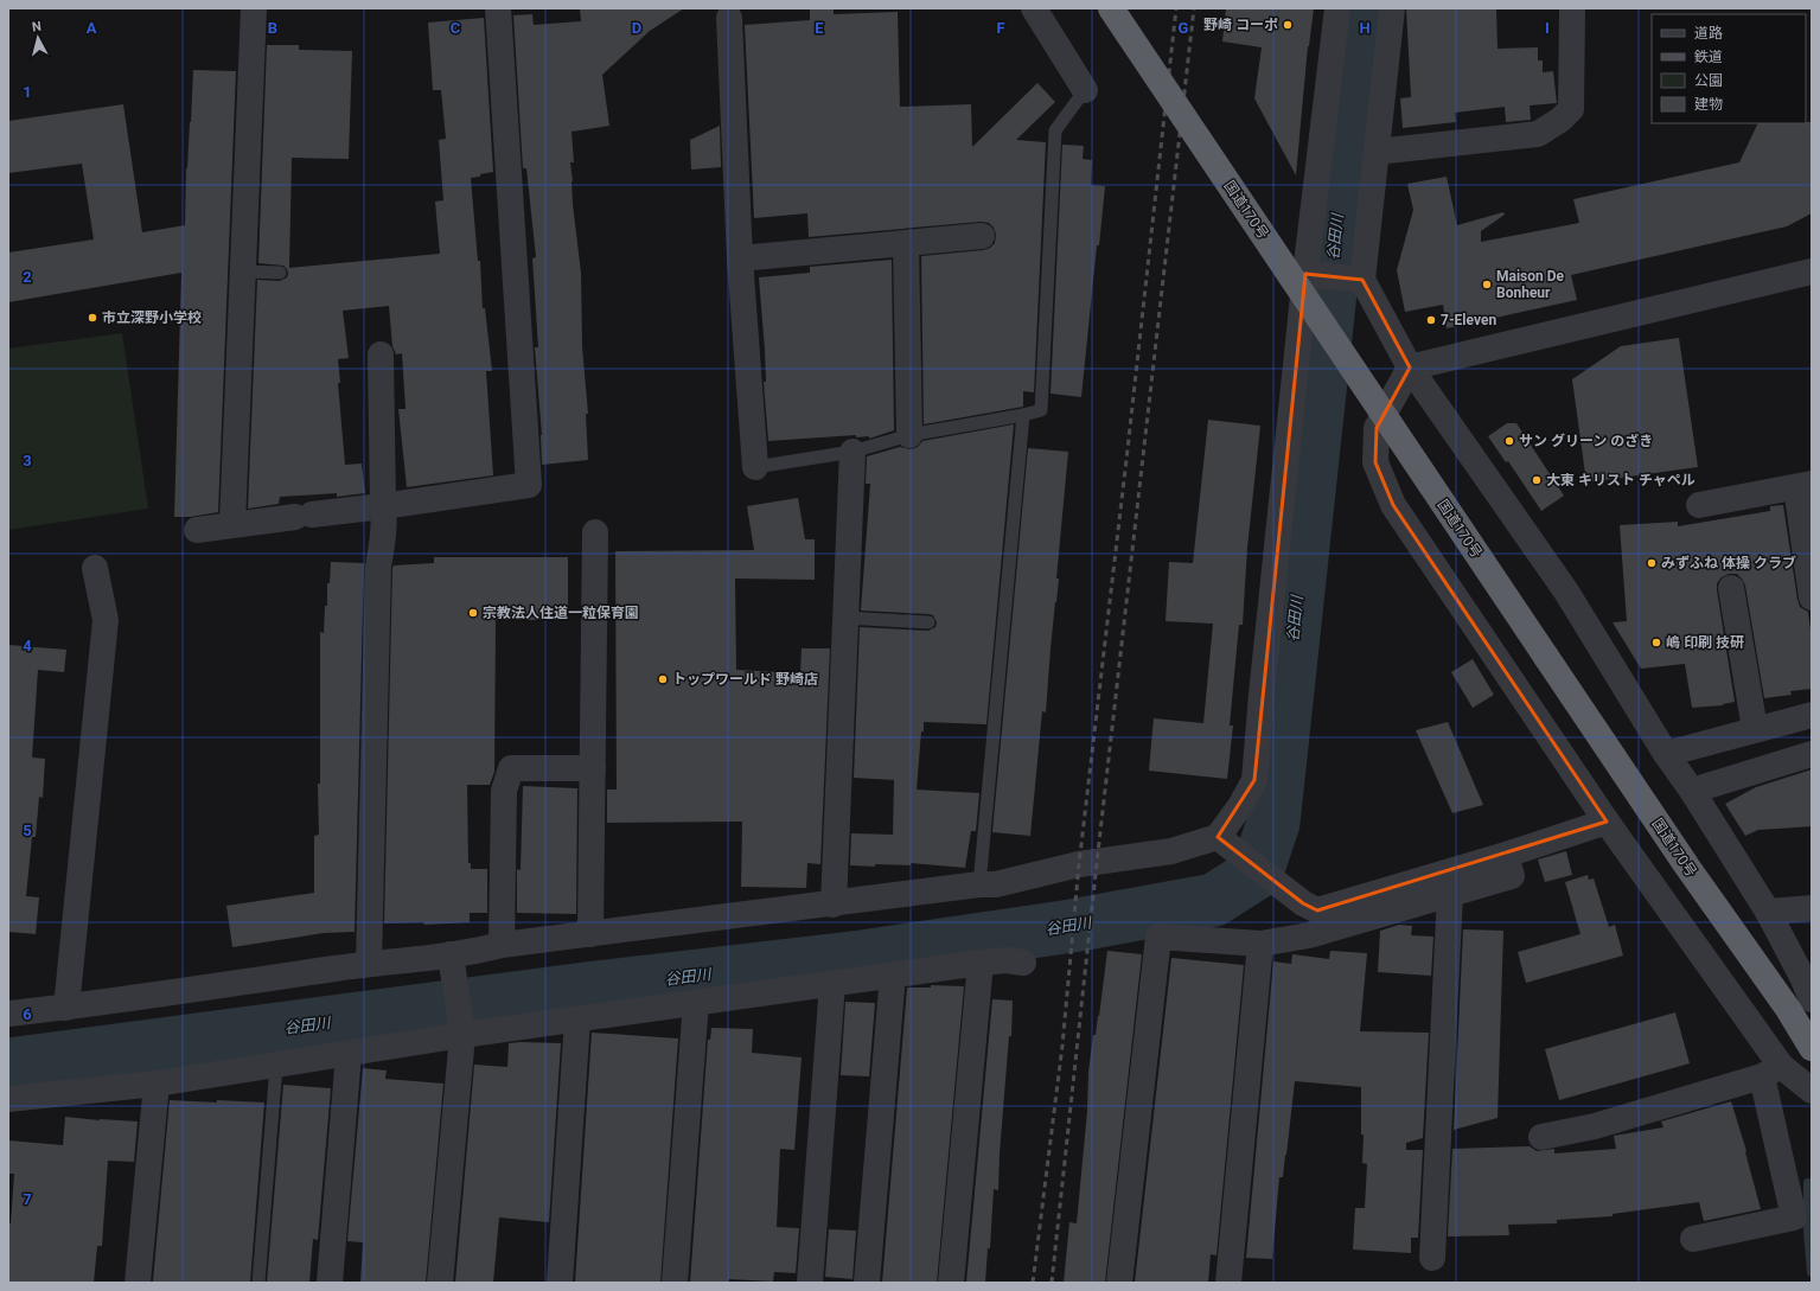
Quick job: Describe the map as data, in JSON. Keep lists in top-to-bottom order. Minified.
{"streets":{"highway":["国道170号"]},"water":["谷田川"],"places":["野崎 コーポ","Maison De Bonheur","市立深野小学校","7-Eleven","サン グリーン のざき","大東 キリスト チャペル","みずふね 体操 クラブ","宗教法人住道一粒保育園","嶋 印刷 技研","トップワールド 野崎店"],"legend":["道路","鉄道","公園","建物"],"north":"top","grid":{"columns":["A","B","C","D","E","F","G","H","I"],"rows":["1","2","3","4","5","6","7"]}}
